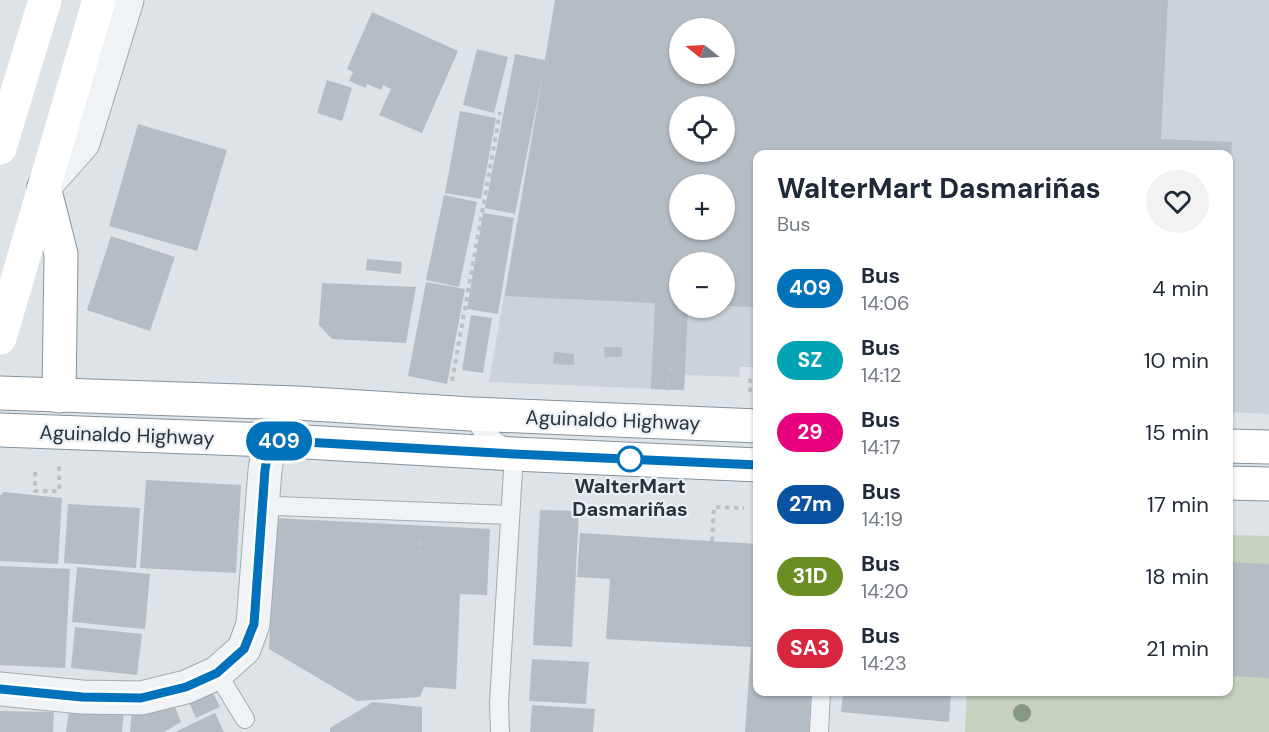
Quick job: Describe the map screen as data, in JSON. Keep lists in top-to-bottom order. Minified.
{"streets":{"main road":["Aguinaldo Highway"]},"places":["WalterMart Dasmariñas"],"lines":["bus line 409"],"north":"left","page":{"on_map":"409","map_buttons":["+","−"],"heading":["WalterMart Dasmariñas","Bus"],"list":[{"mark":"409","name":"Bus","note":"14:06","value":"4 min"},{"mark":"SZ","name":"Bus","note":"14:12","value":"10 min"},{"mark":"29","name":"Bus","note":"14:17","value":"15 min"},{"mark":"27m","name":"Bus","note":"14:19","value":"17 min"},{"mark":"31D","name":"Bus","note":"14:20","value":"18 min"},{"mark":"SA3","name":"Bus","note":"14:23","value":"21 min"}]}}
